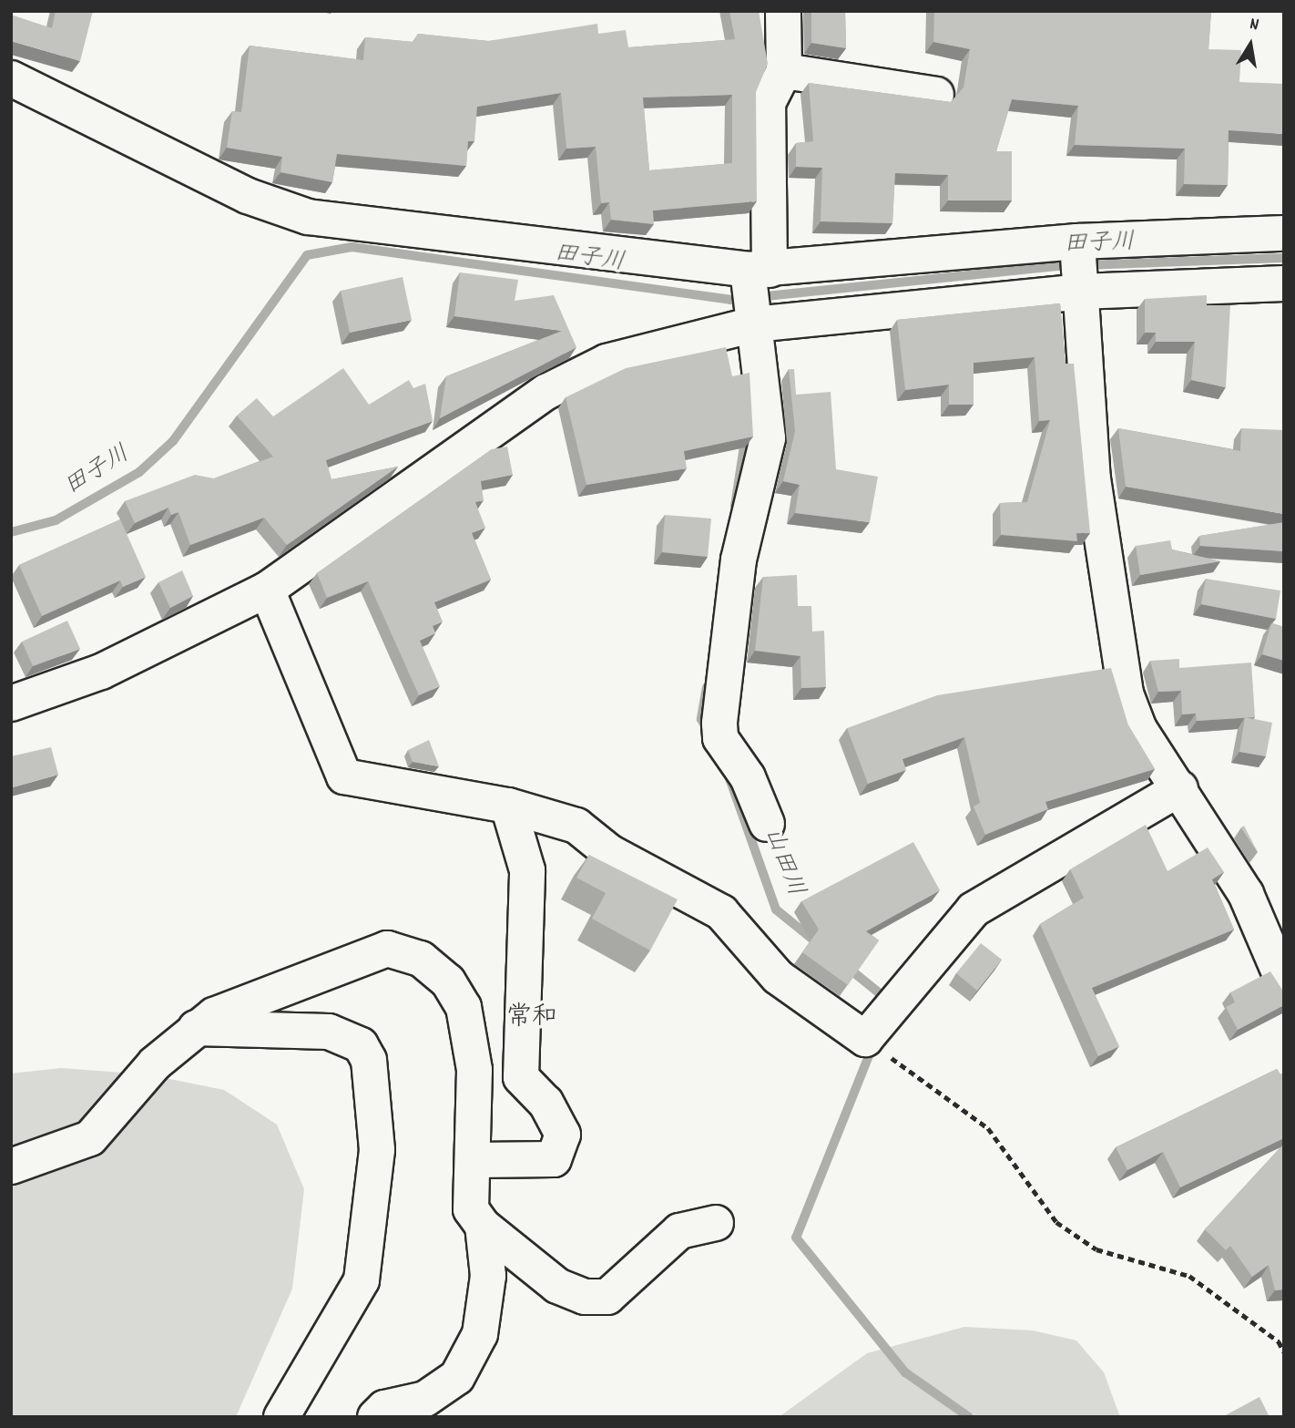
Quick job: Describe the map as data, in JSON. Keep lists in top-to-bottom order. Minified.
{"districts":["常和"],"water":["田子川","山田川"],"north":"top"}
